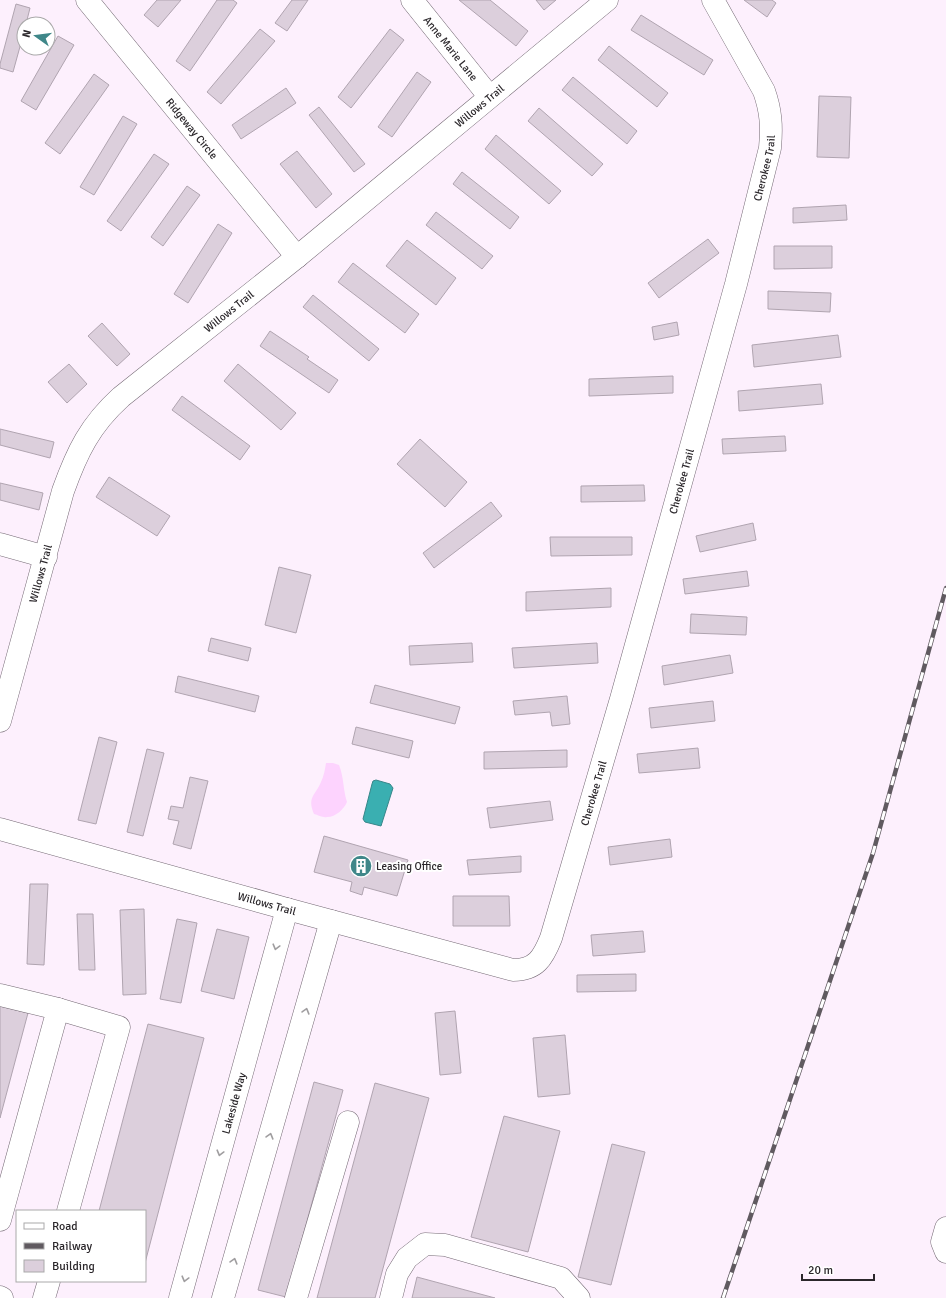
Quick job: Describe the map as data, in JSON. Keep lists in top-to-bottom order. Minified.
{"streets":{"street":["Anne Marie Lane","Willows Trail","Ridgeway Circle","Cherokee Trail","Lakeside Way"]},"crossings":[["Anne Marie Lane","Willows Trail"],["Willows Trail","Ridgeway Circle"],["Willows Trail","Cherokee Trail"],["Willows Trail","Lakeside Way"]],"places":{"building":["Leasing Office"]},"legend":["Road","Railway","Building"],"scale_bar":"20 m","north":"left"}
